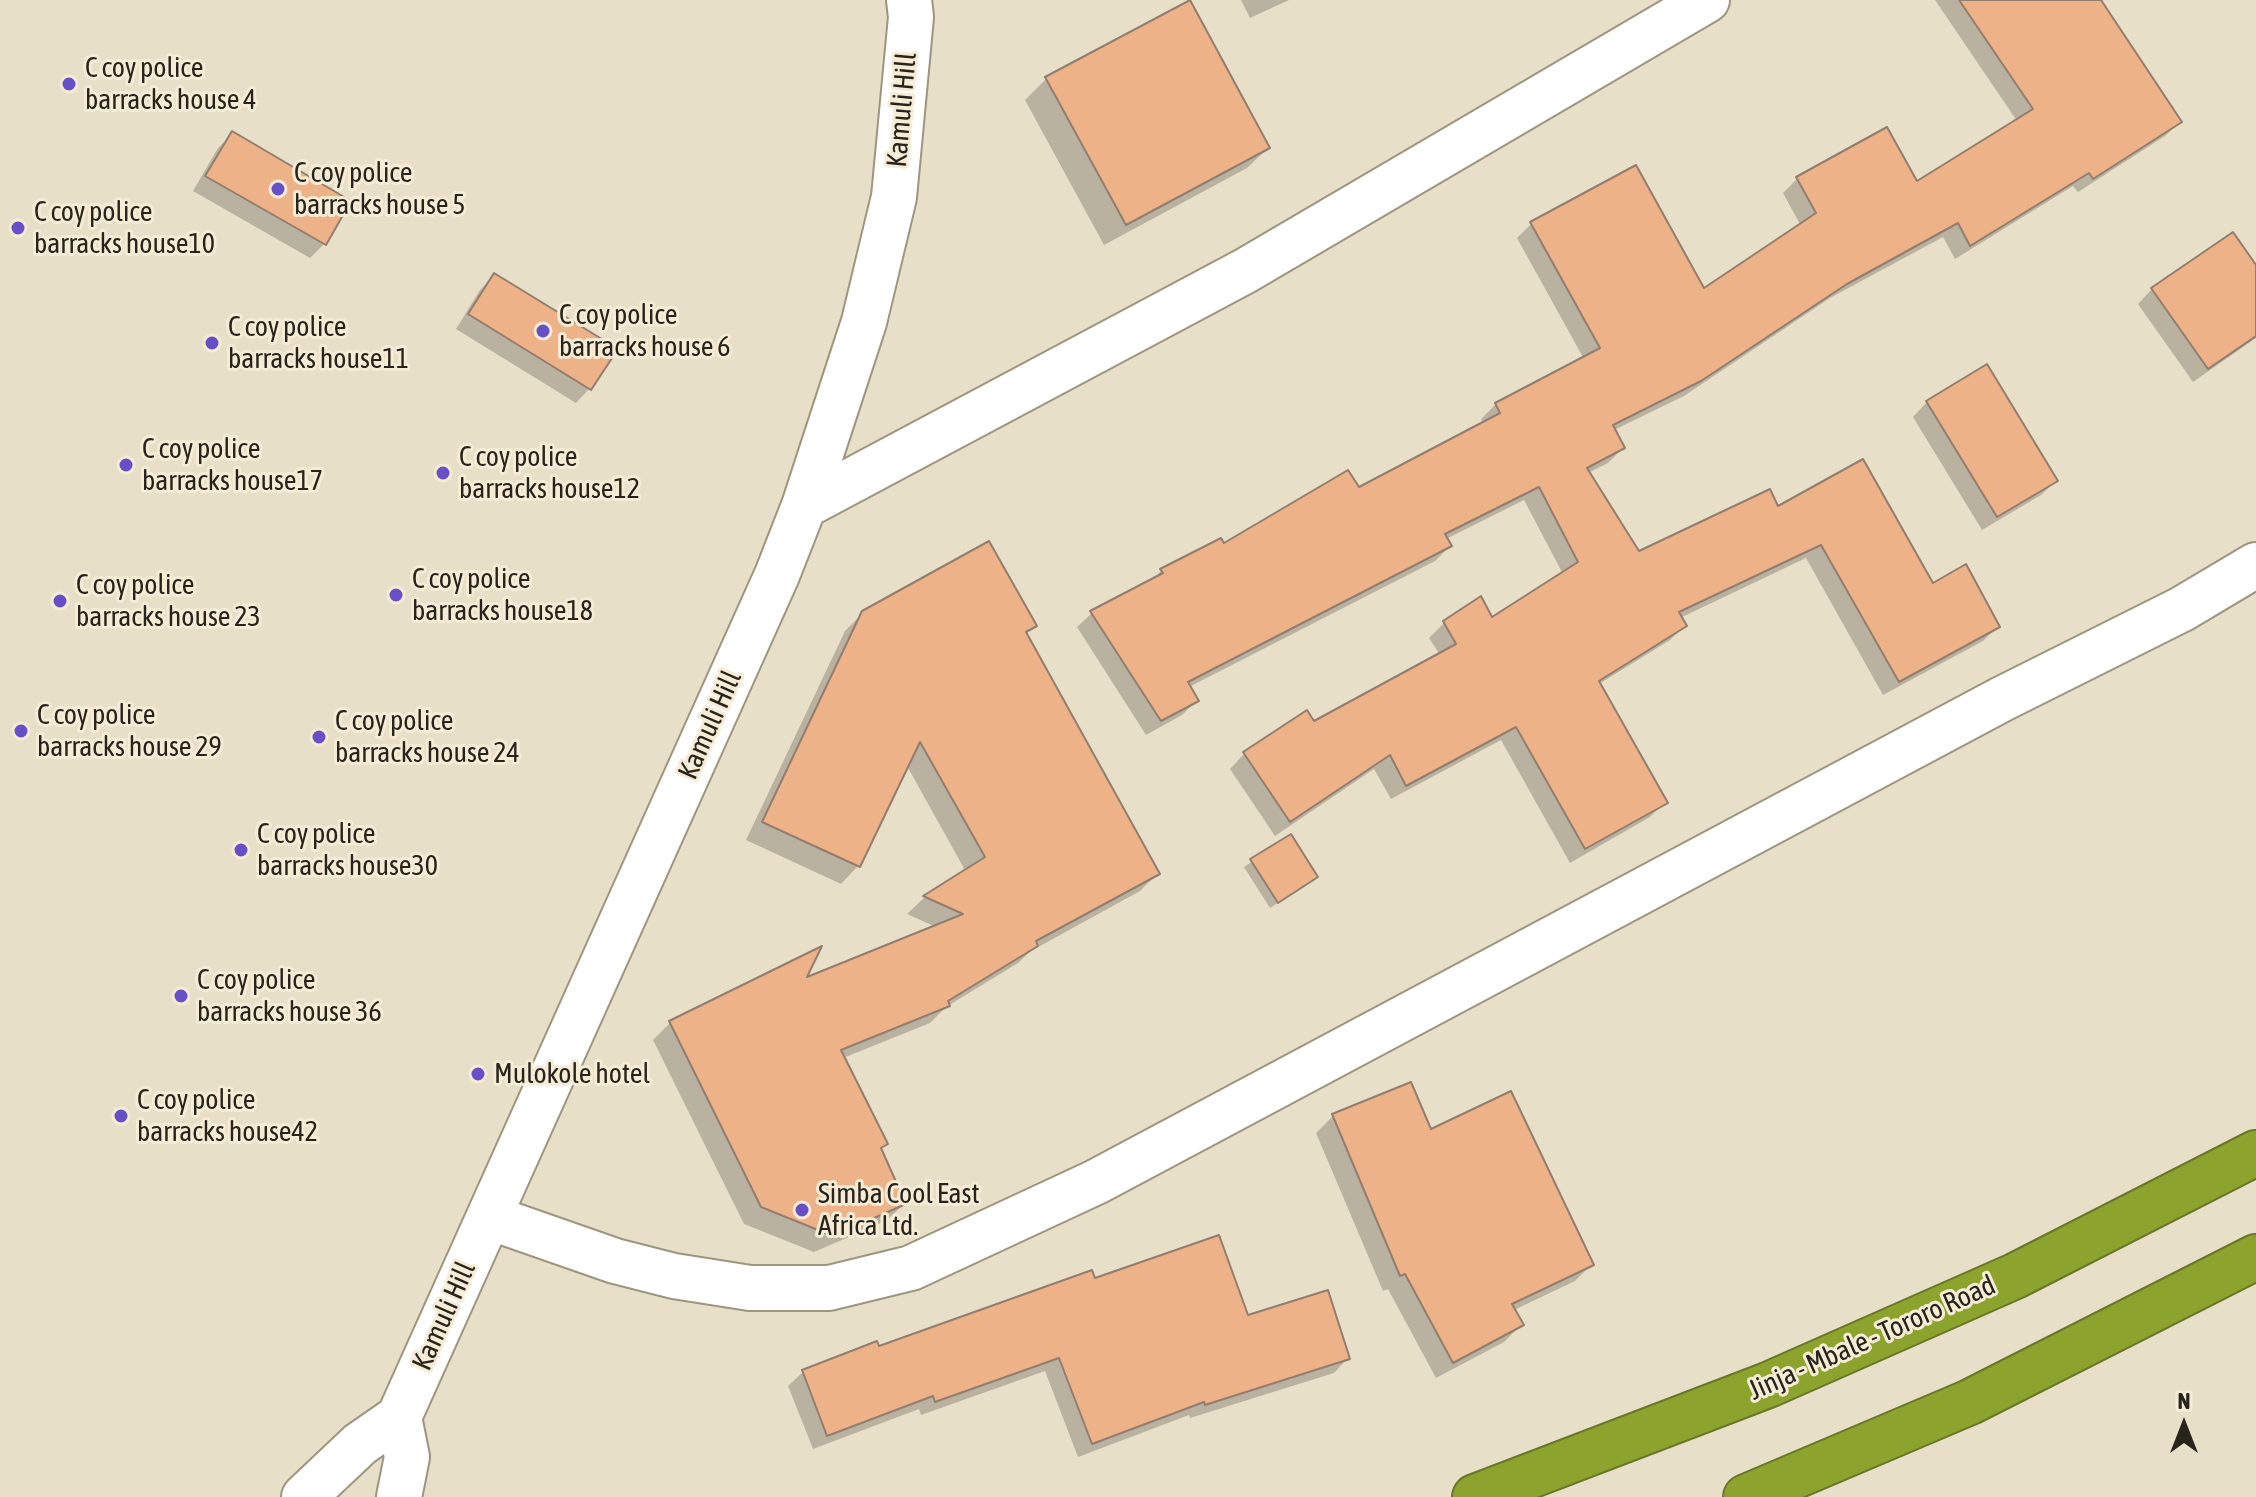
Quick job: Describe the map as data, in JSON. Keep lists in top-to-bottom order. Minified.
{"streets":{"highway":["Jinja - Mbale - Tororo Road"],"street":["Kamuli Hill"]},"places":["C coy police barracks house 4","C coy police barracks house 5","C coy police barracks house10","C coy police barracks house 6","C coy police barracks house11","C coy police barracks house17","C coy police barracks house12","C coy police barracks house18","C coy police barracks house 23","C coy police barracks house 29","C coy police barracks house 24","C coy police barracks house30","C coy police barracks house 36","Mulokole hotel","C coy police barracks house42","Simba Cool East Africa Ltd."],"north":"top"}
